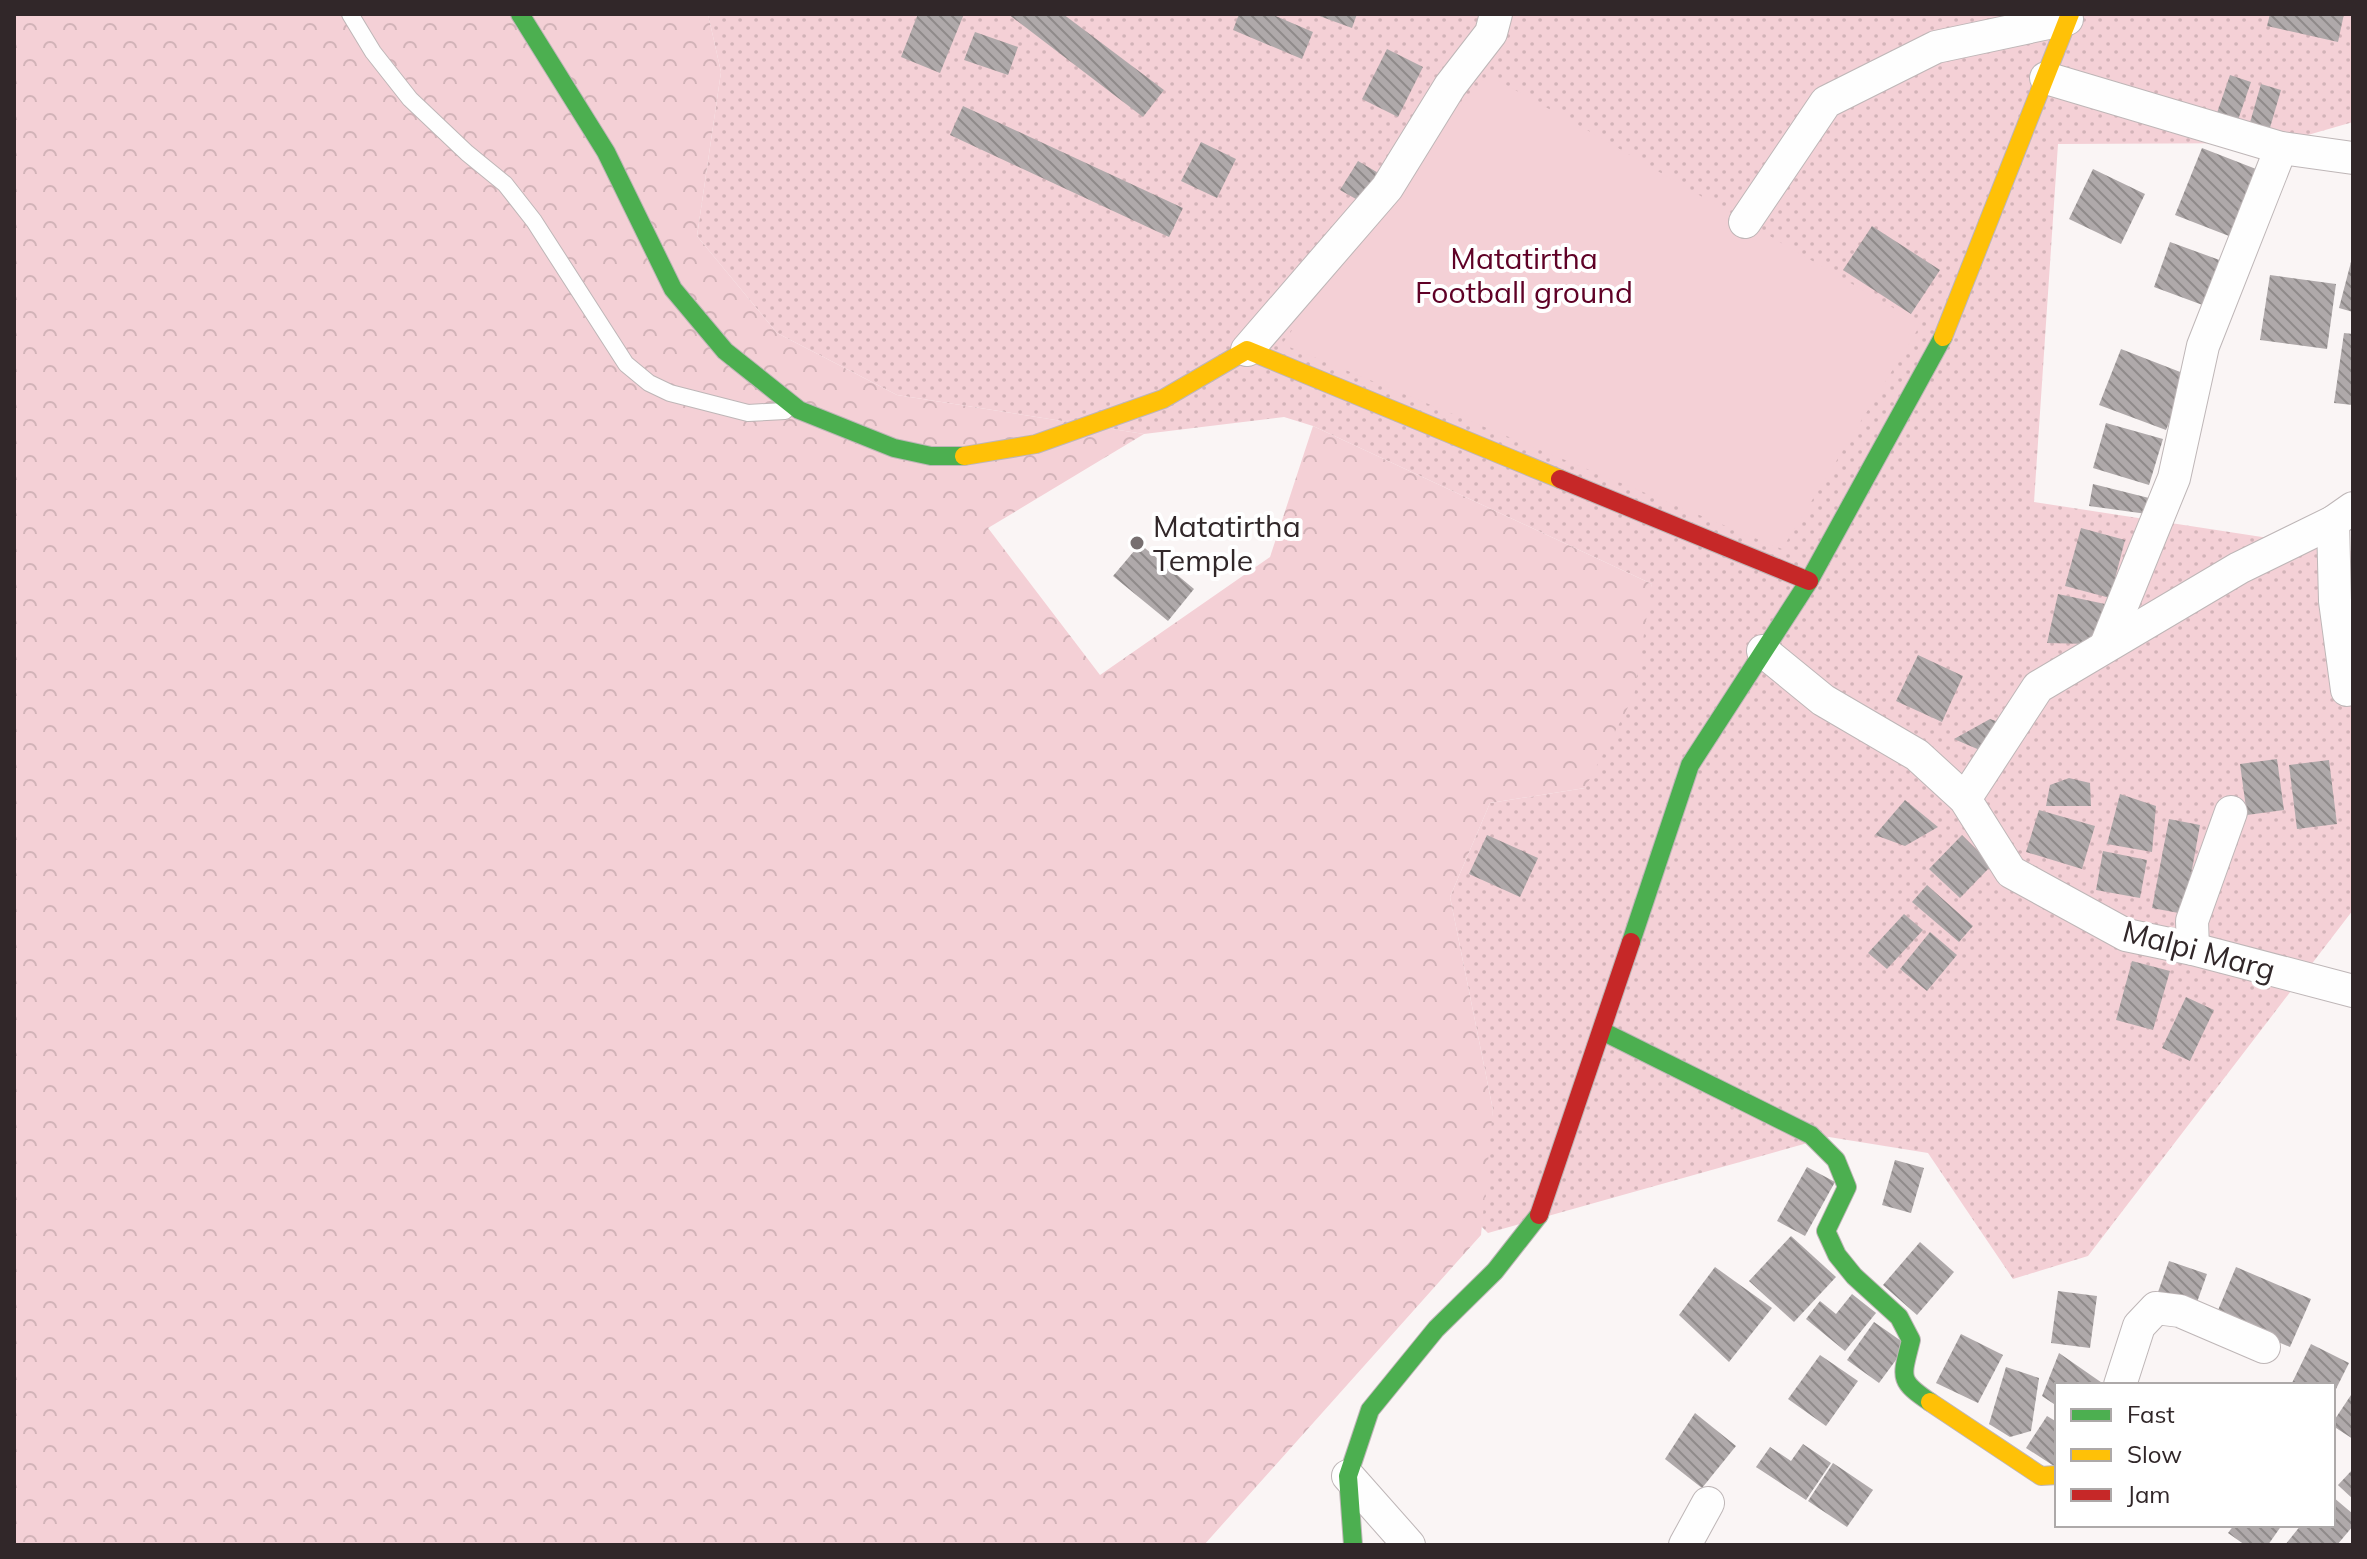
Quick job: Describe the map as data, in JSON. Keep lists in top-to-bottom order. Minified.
{"streets":{"street":["Malpi Marg"]},"parks":["Matatirtha Football ground"],"places":["Matatirtha Temple"],"legend":["Fast","Slow","Jam"]}
